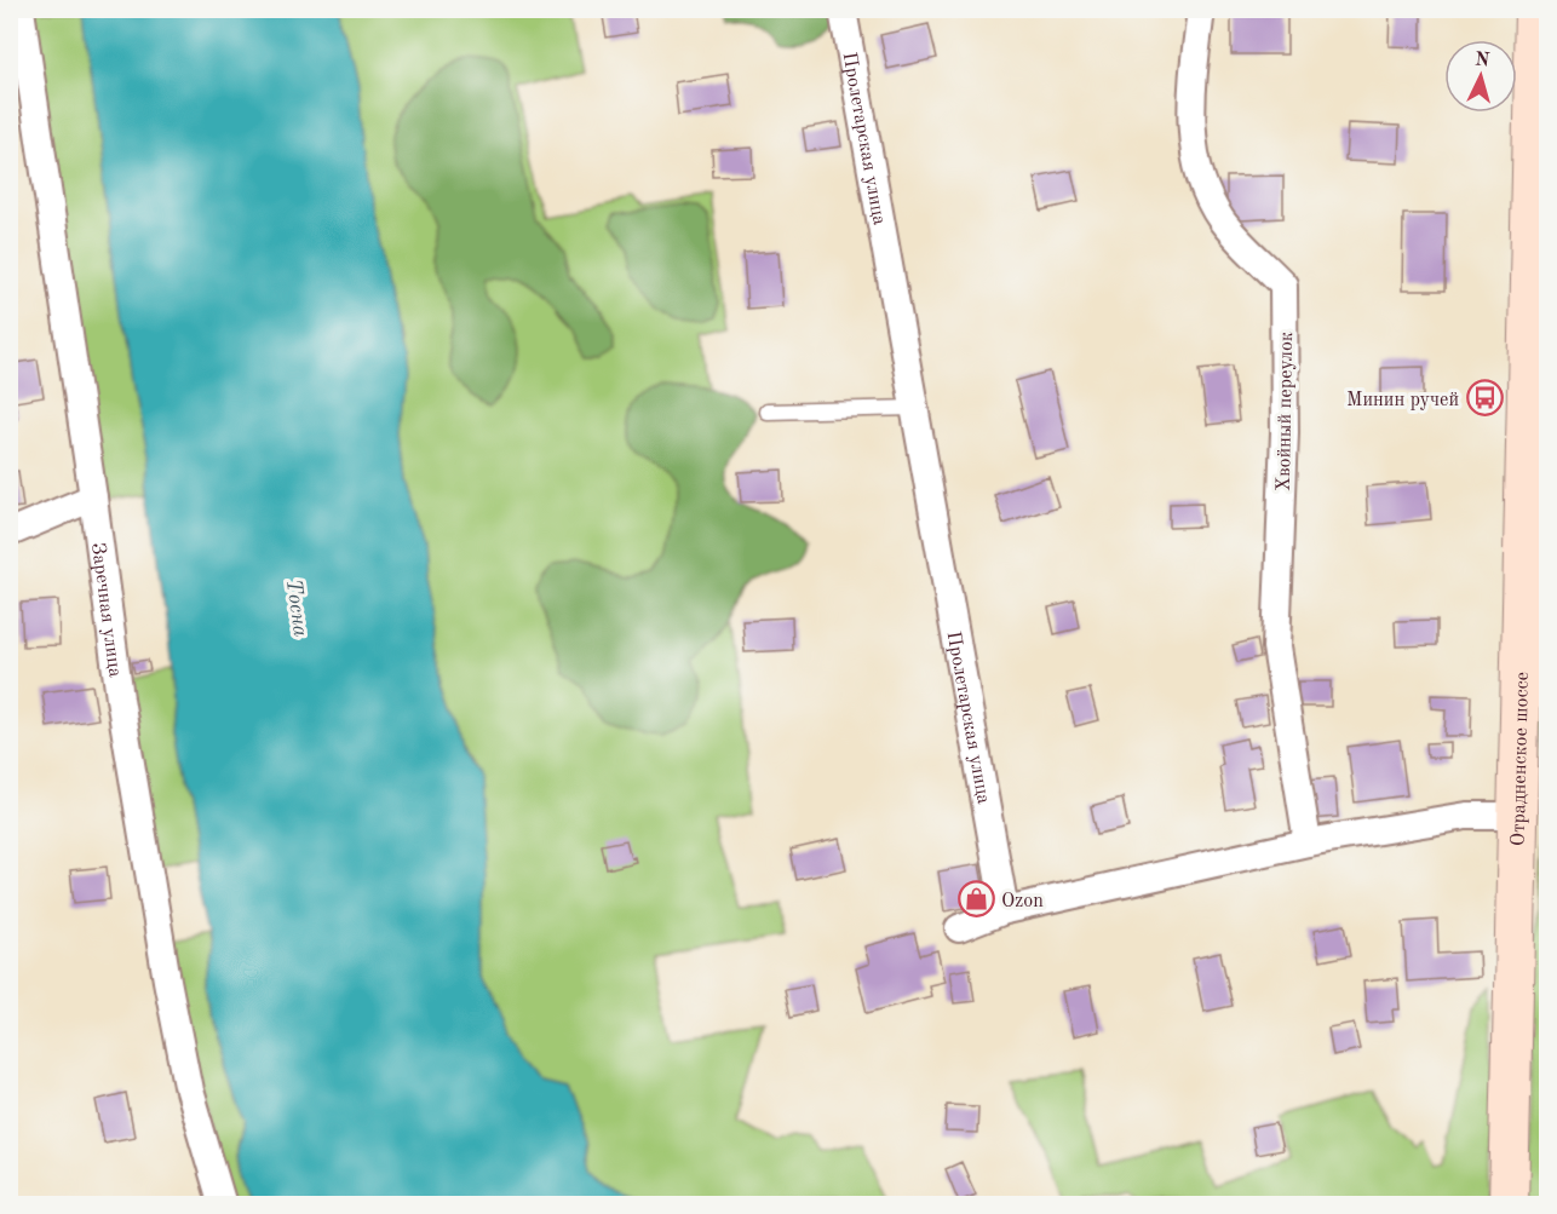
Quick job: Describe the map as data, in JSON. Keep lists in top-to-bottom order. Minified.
{"streets":{"main road":["Отрадненское шоссе"],"street":["Пролетарская улица","Хвойный переулок","Заречная улица"]},"water":["Тосна"],"places":{"bus stop":["Минин ручей"],"shop":["Ozon"]},"north":"top"}
